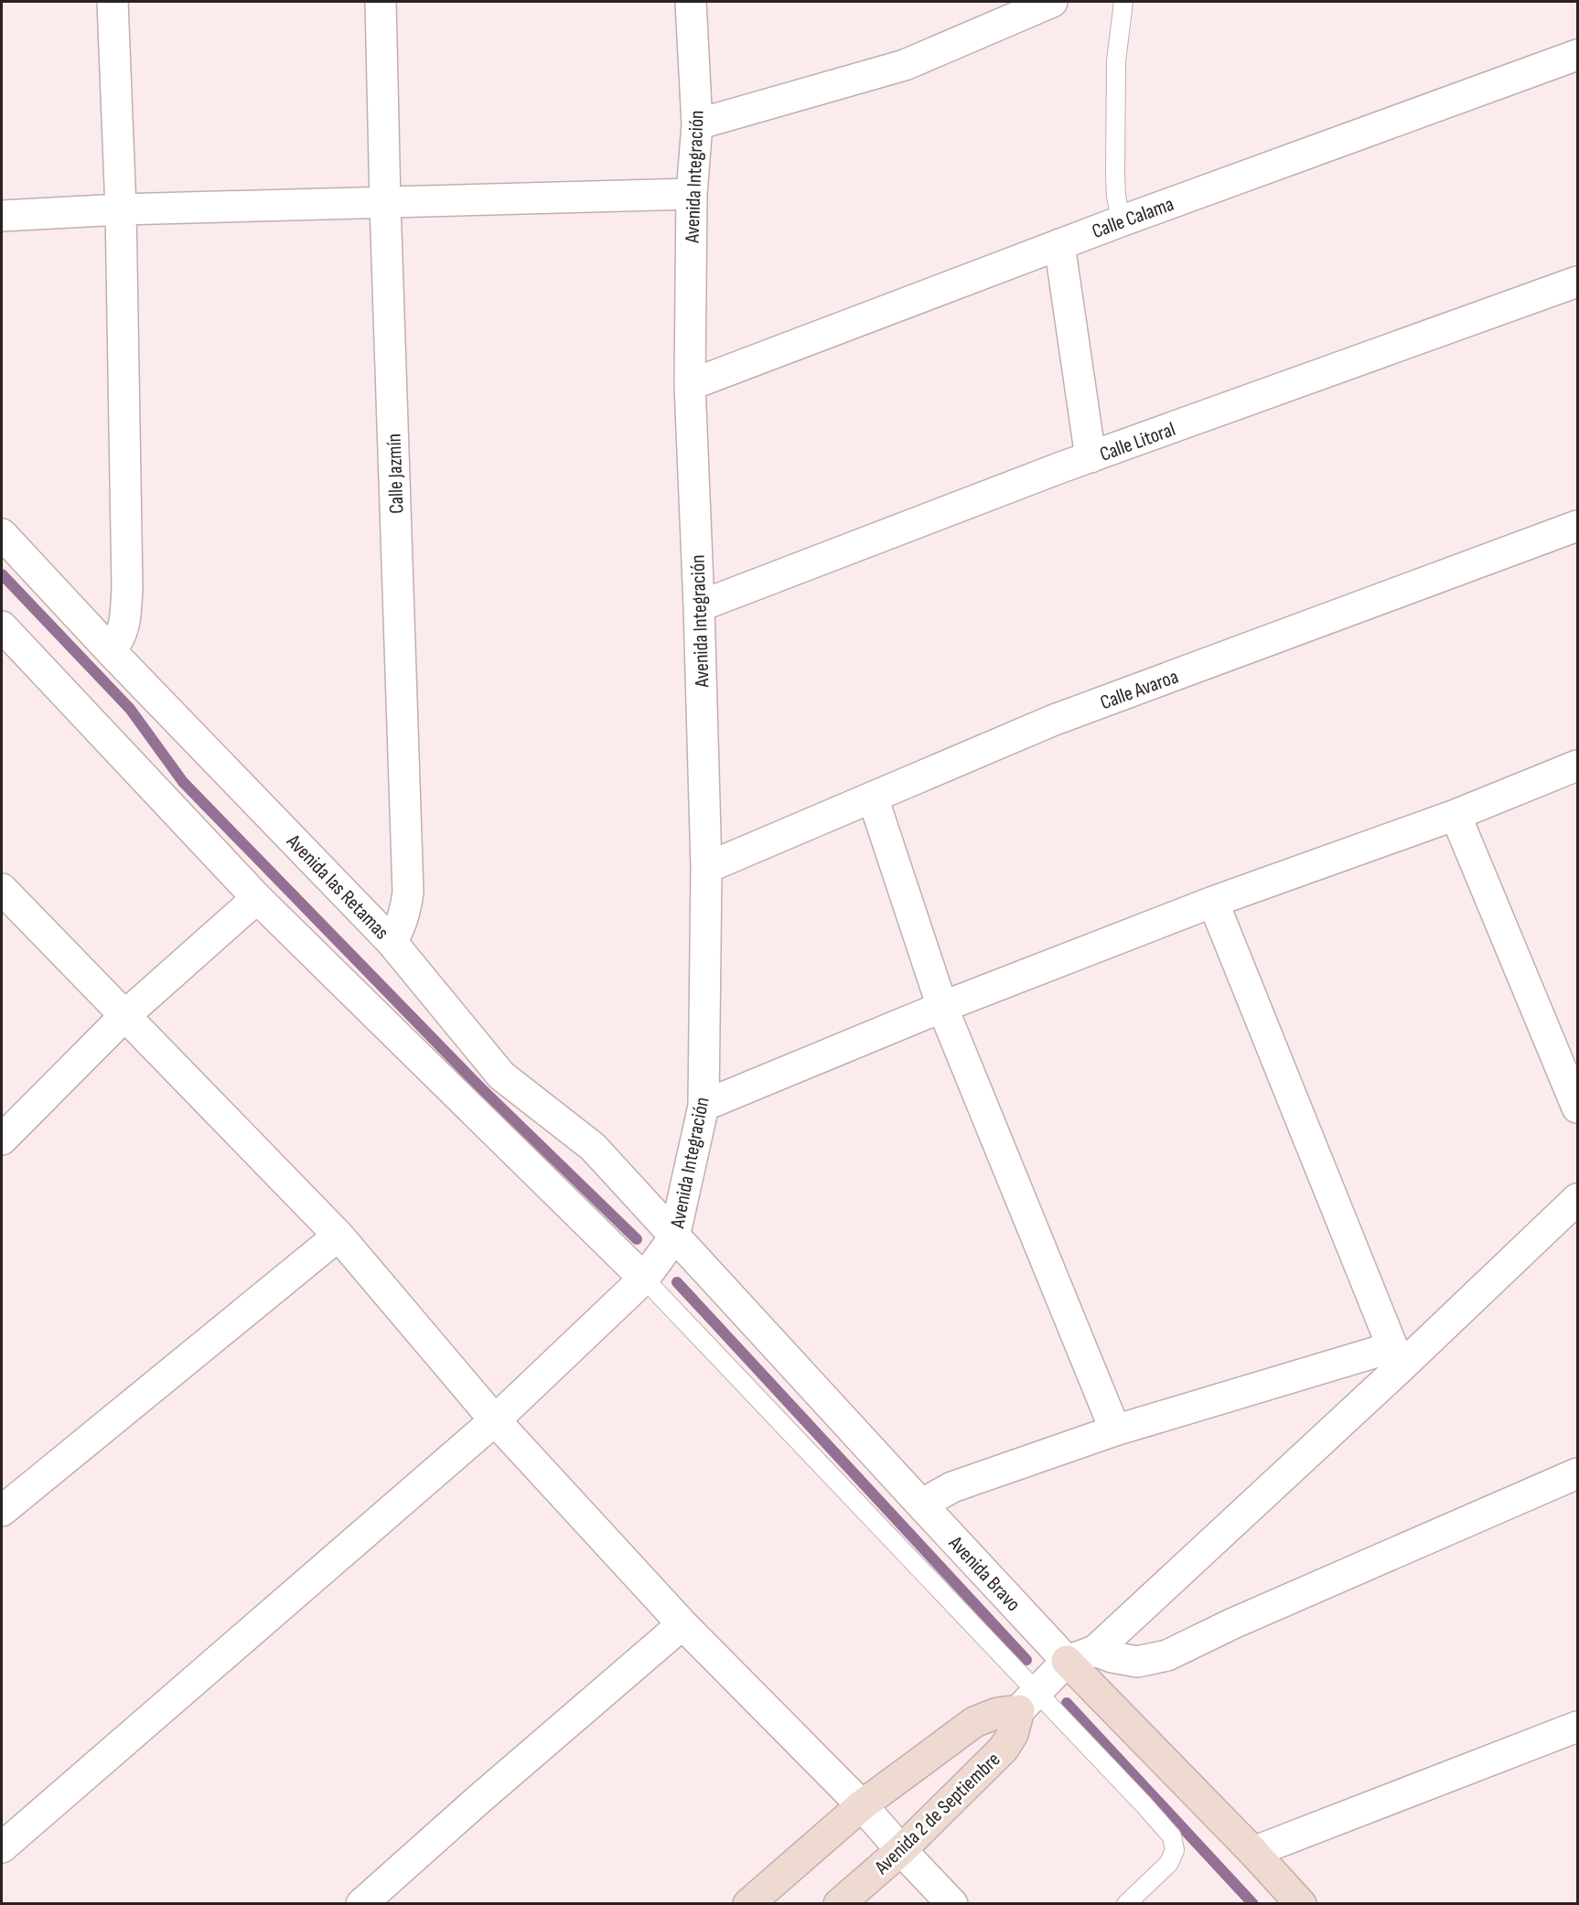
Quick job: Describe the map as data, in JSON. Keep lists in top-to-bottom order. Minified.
{"streets":{"street":["Avenida Integración","Calle Calama","Calle Litoral","Calle Jazmín","Calle Avaroa","Avenida las Retamas","Avenida Bravo","Avenida 2 de Septiembre"]},"crossings":[["Avenida Integración","Calle Calama"],["Avenida Integración","Calle Litoral"],["Avenida Integración","Calle Avaroa"],["Avenida Integración","Avenida las Retamas"],["Avenida Integración","Avenida Bravo"],["Calle Jazmín","Avenida las Retamas"],["Avenida las Retamas","Avenida Bravo"]]}
